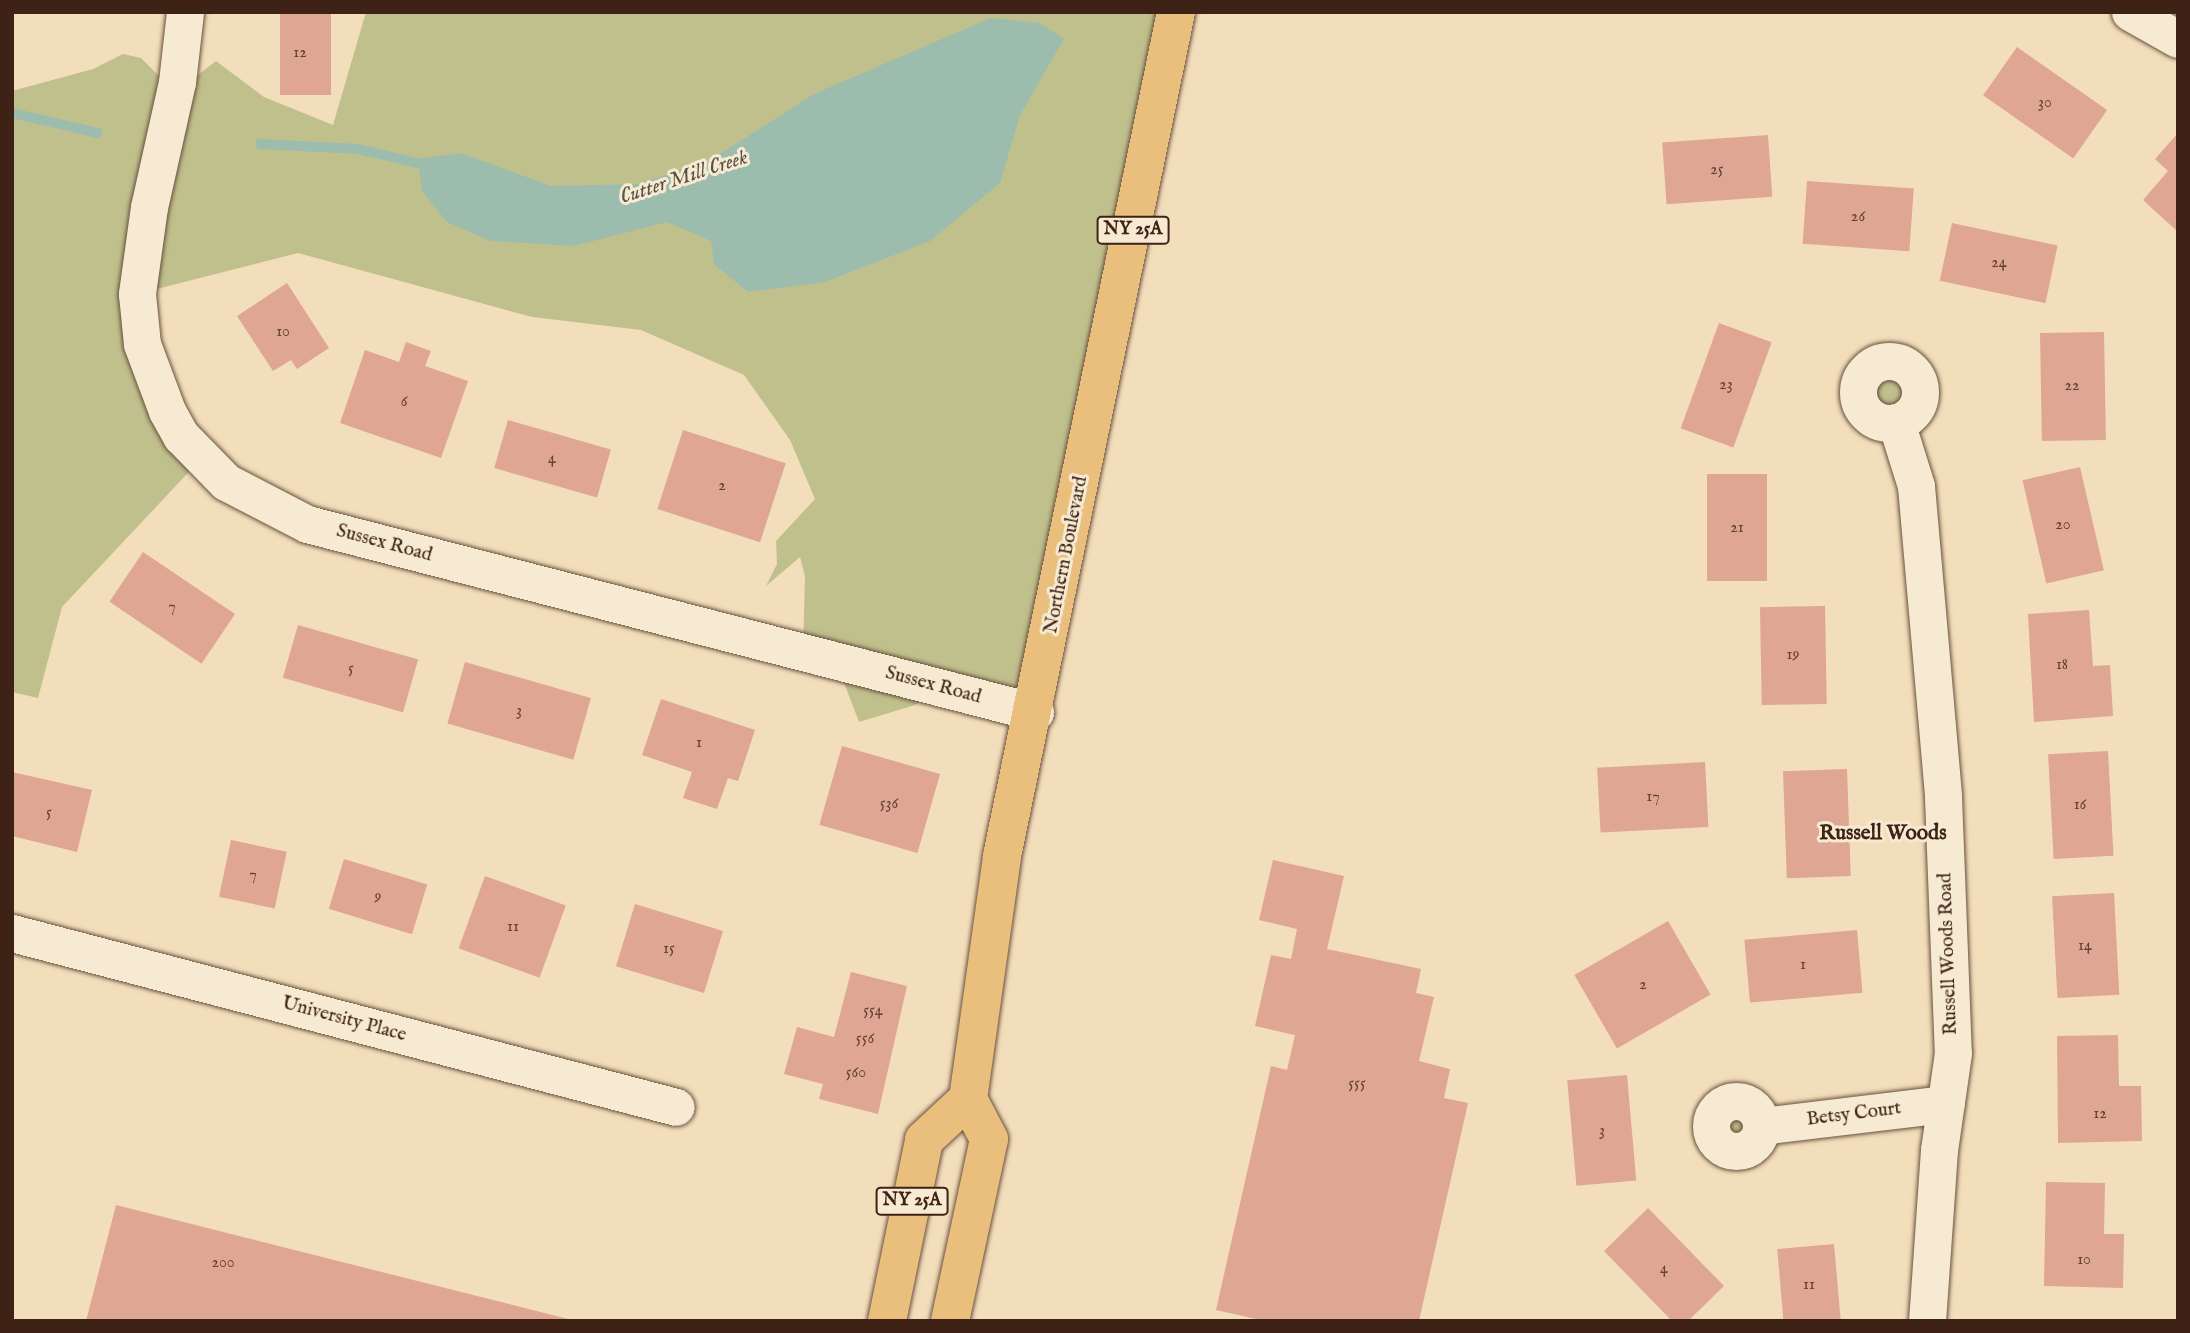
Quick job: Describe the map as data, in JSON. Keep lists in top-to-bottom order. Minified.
{"streets":{"main road":["NY 25A","Northern Boulevard"],"street":["Sussex Road","Russell Woods Road","University Place","Betsy Court"]},"crossings":[["NY 25A","Northern Boulevard"],["Sussex Road","Northern Boulevard"],["Russell Woods Road","Betsy Court"]],"districts":["Russell Woods"],"water":["Cutter Mill Creek"],"house_numbers":["12","30","25","26","24","10","23","22","6","4","2","20","21","7","19","18","5","3","1","17","536","16","5","7","9","11","14","15","1","2","554","556","560","555","12","3","10","200","4","11"]}
